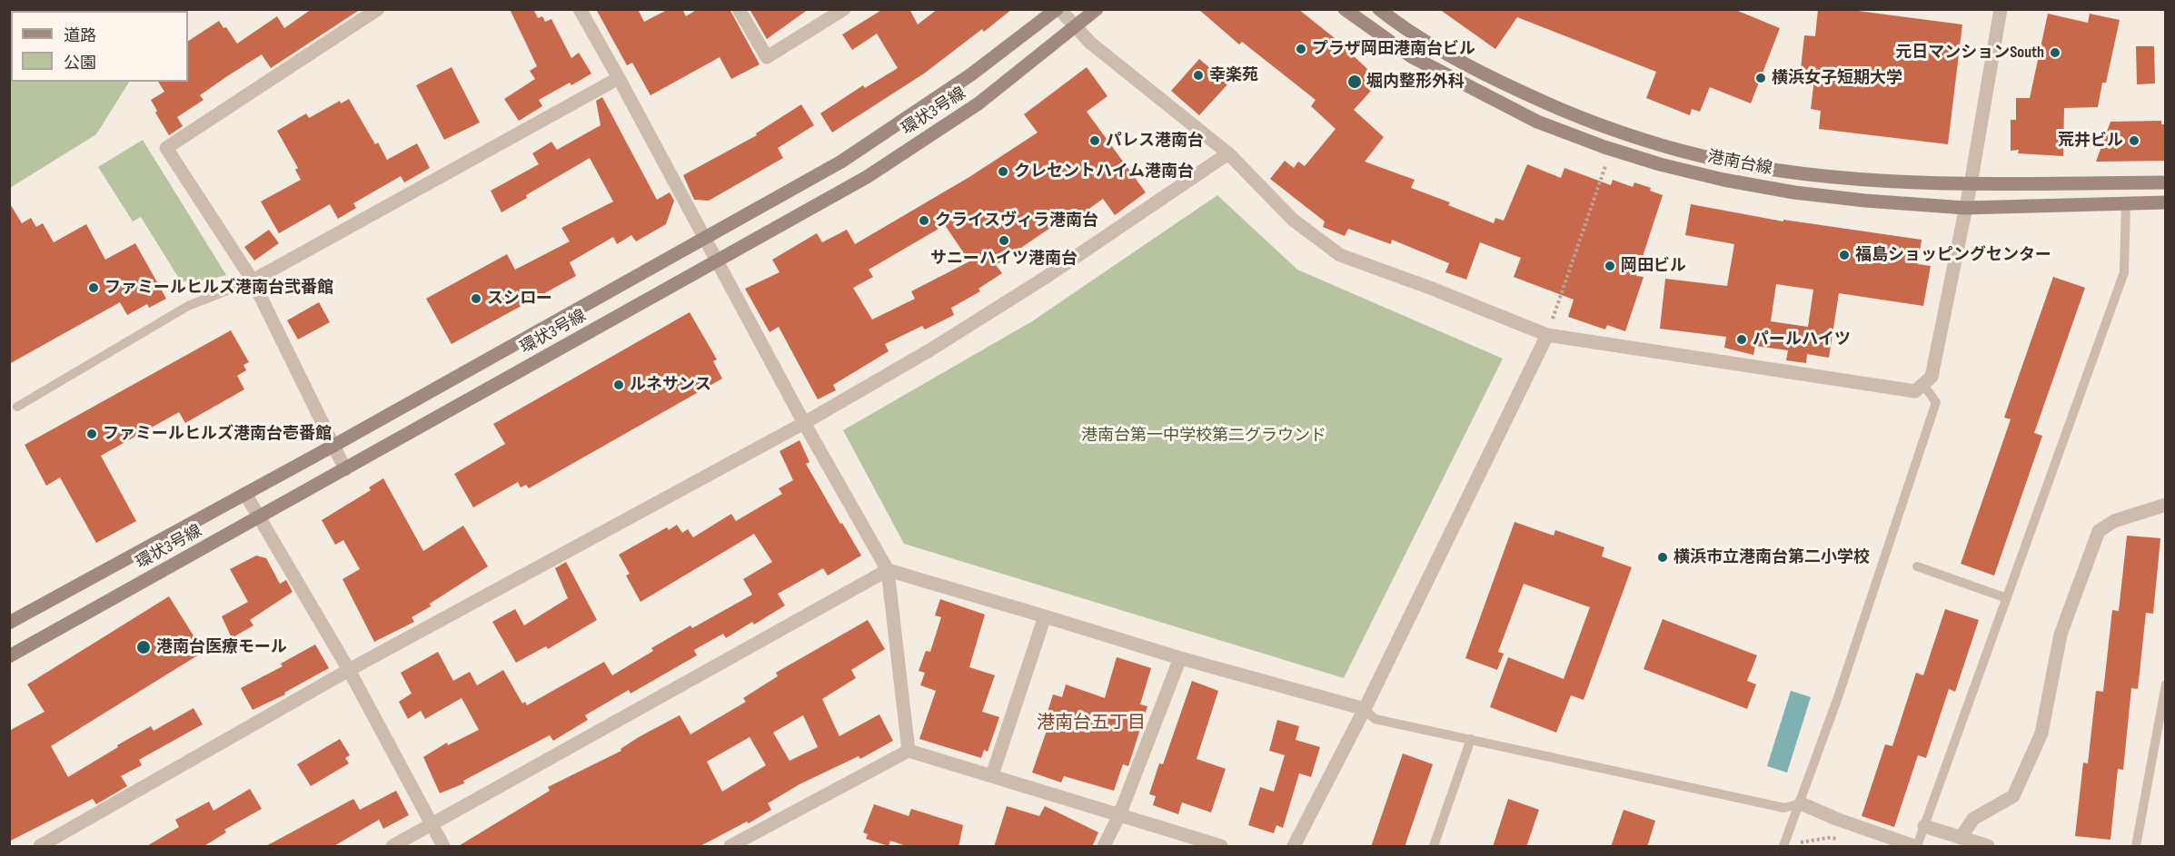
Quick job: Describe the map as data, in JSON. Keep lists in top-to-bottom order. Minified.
{"streets":{"street":["環状3号線","港南台線"]},"districts":["港南台五丁目"],"parks":["港南台第一中学校第二グラウンド"],"places":["プラザ岡田港南台ビル","元日マンションSouth","幸楽苑","横浜女子短期大学","堀内整形外科","パレス港南台","荒井ビル","クレセントハイム港南台","クライスヴィラ港南台","サニーハイツ港南台","福島ショッピングセンター","岡田ビル","ファミールヒルズ港南台弐番館","スシロー","パールハイツ","ルネサンス","ファミールヒルズ港南台壱番館","横浜市立港南台第二小学校","港南台医療モール"],"legend":["道路","公園"]}
